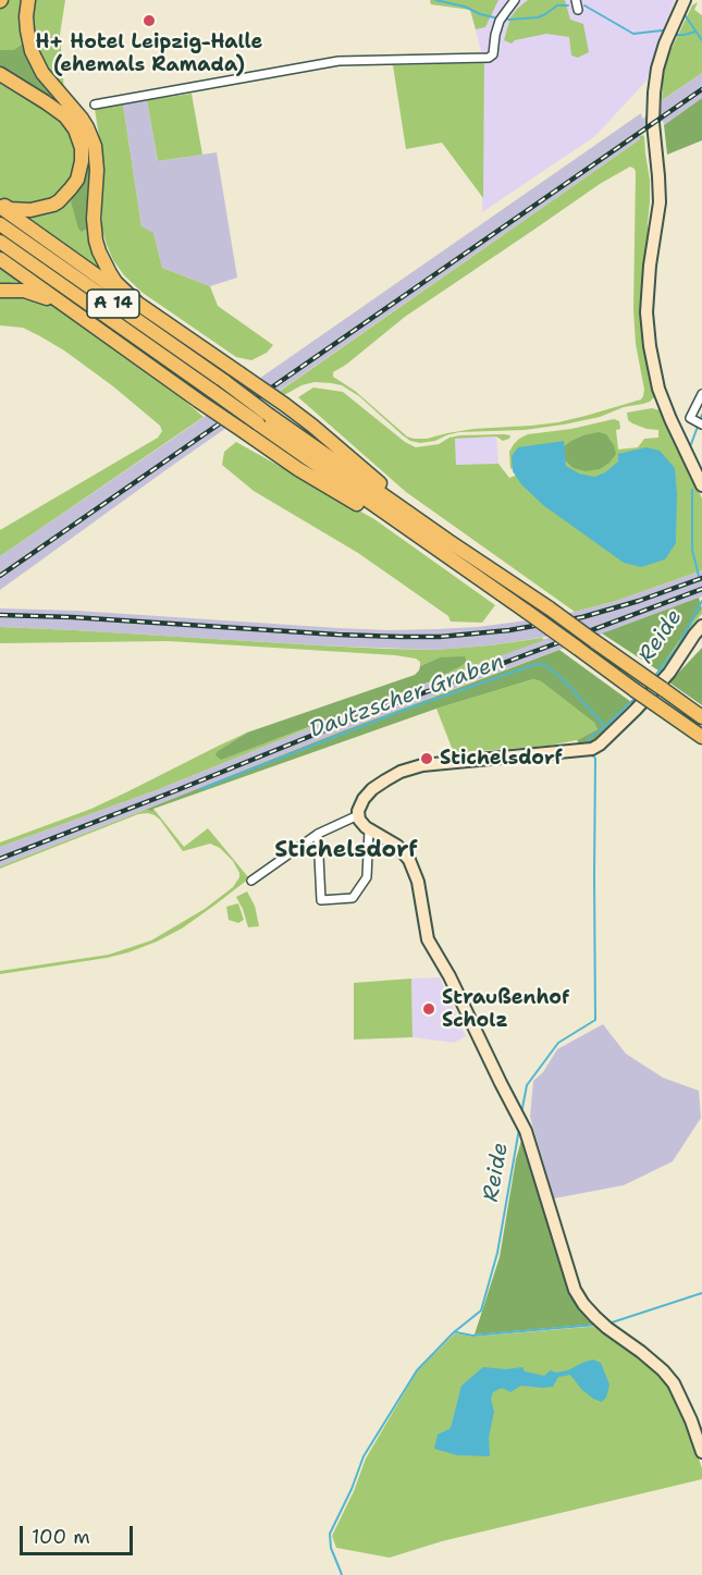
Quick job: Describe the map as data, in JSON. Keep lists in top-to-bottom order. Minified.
{"streets":{"highway":["A 14"]},"districts":["Stichelsdorf"],"water":["Reide","Dautzscher Graben"],"places":["H+ Hotel Leipzig-Halle (ehemals Ramada)","Stichelsdorf","Straußenhof Scholz"],"scale_bar":"100 m"}
